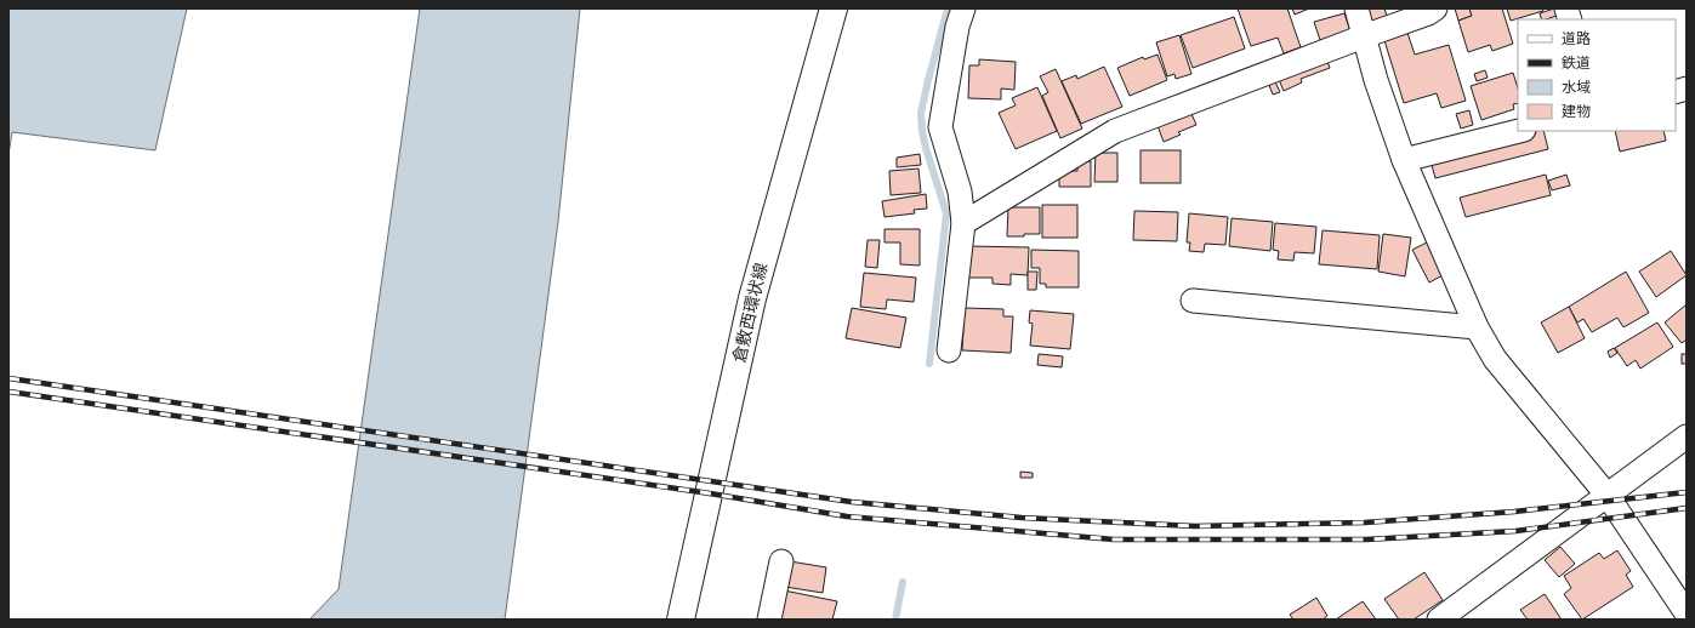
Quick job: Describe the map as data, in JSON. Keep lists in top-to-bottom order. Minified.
{"streets":{"main road":["倉敷西環状線"]},"legend":["道路","鉄道","水域","建物"]}
